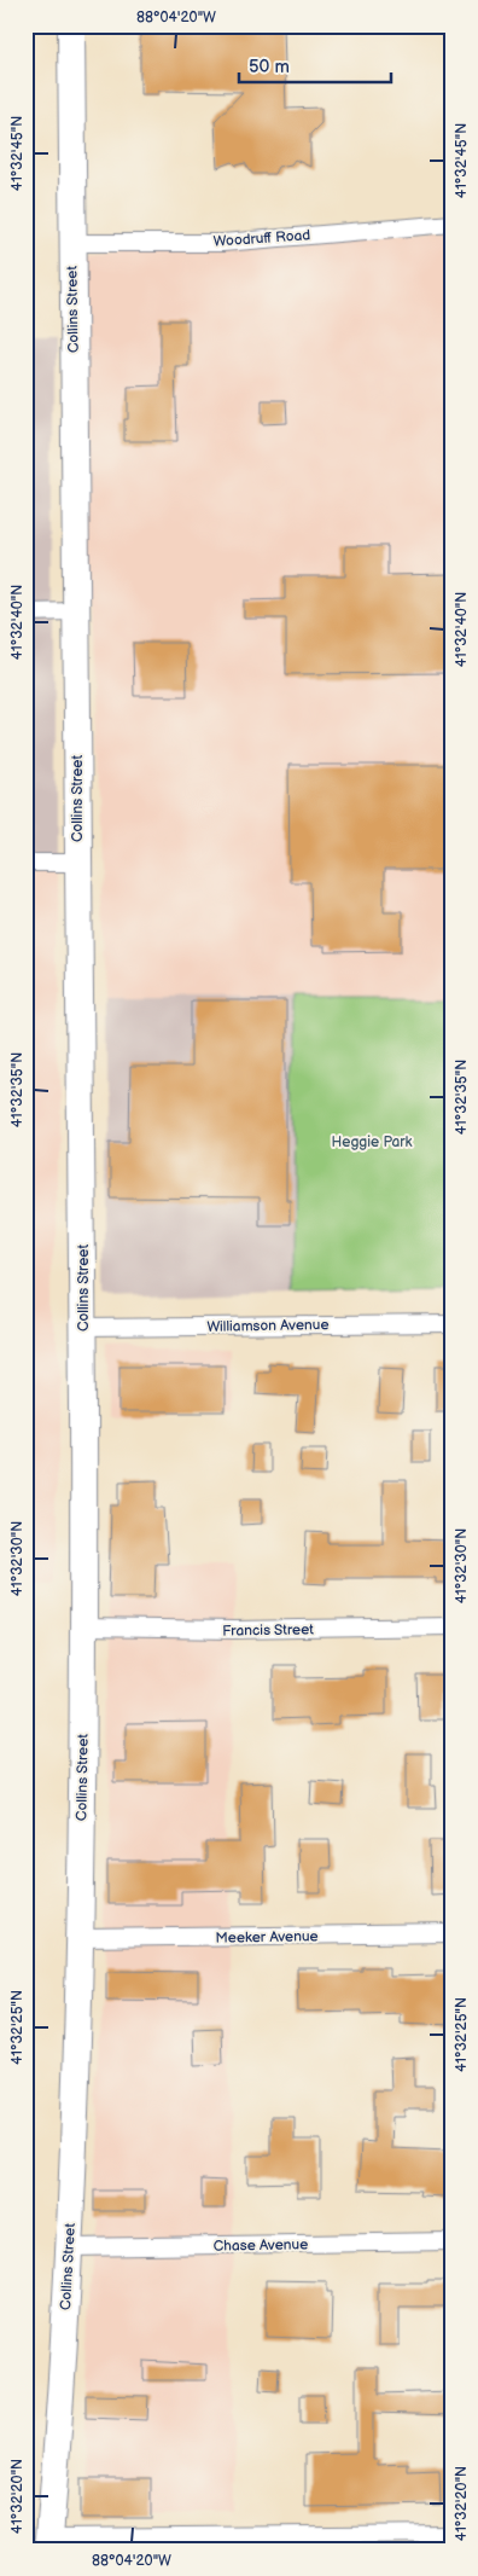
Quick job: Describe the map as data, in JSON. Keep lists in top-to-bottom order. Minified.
{"streets":{"main road":["Collins Street"],"street":["Woodruff Road","Williamson Avenue","Francis Street","Meeker Avenue","Chase Avenue"]},"crossings":[["Woodruff Road","Collins Street"],["Collins Street","Williamson Avenue"],["Collins Street","Francis Street"],["Collins Street","Meeker Avenue"],["Collins Street","Chase Avenue"]],"parks":["Heggie Park"],"scale_bar":"50 m","coordinates":["88°04'20\"W","41°32'45\"N","41°32'40\"N","41°32'35\"N","41°32'30\"N","41°32'25\"N","41°32'20\"N"]}
